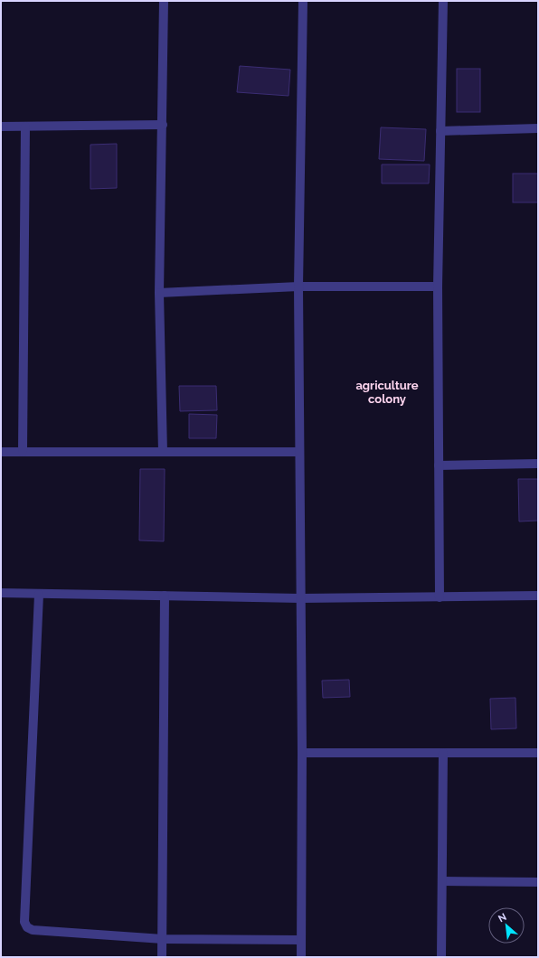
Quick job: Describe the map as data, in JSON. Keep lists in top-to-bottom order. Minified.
{"districts":["agriculture colony"],"north":"top left"}
